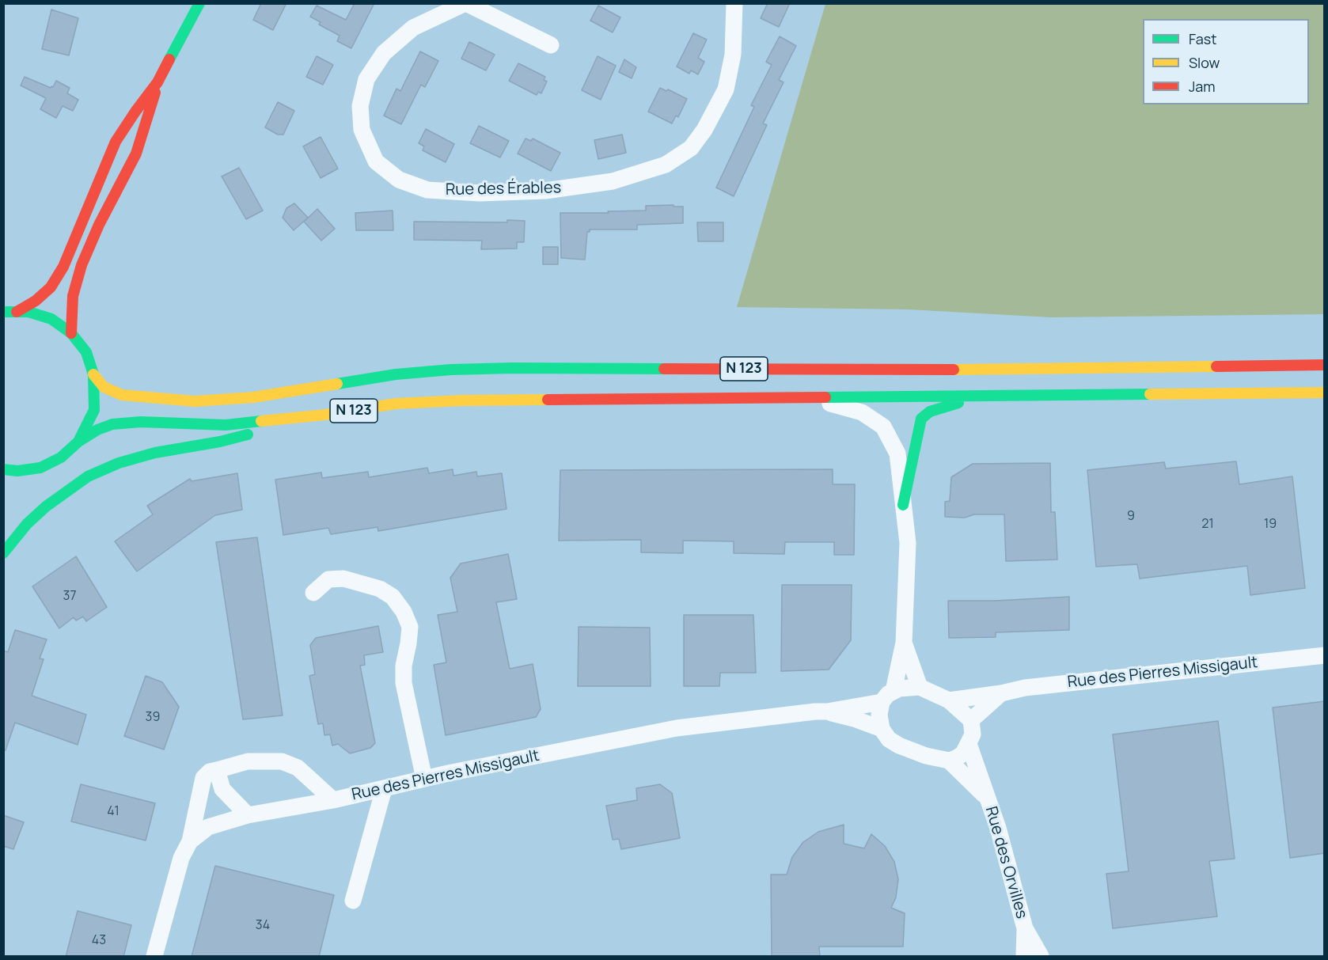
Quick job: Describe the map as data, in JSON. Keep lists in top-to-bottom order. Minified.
{"streets":{"main road":["N 123"],"street":["Rue des Érables","Rue des Pierres Missigault","Rue des Orvilles"]},"crossings":[["Rue des Pierres Missigault","Rue des Orvilles"]],"house_numbers":["9","21","19","37","39","41","34","43"],"legend":["Fast","Slow","Jam"]}
